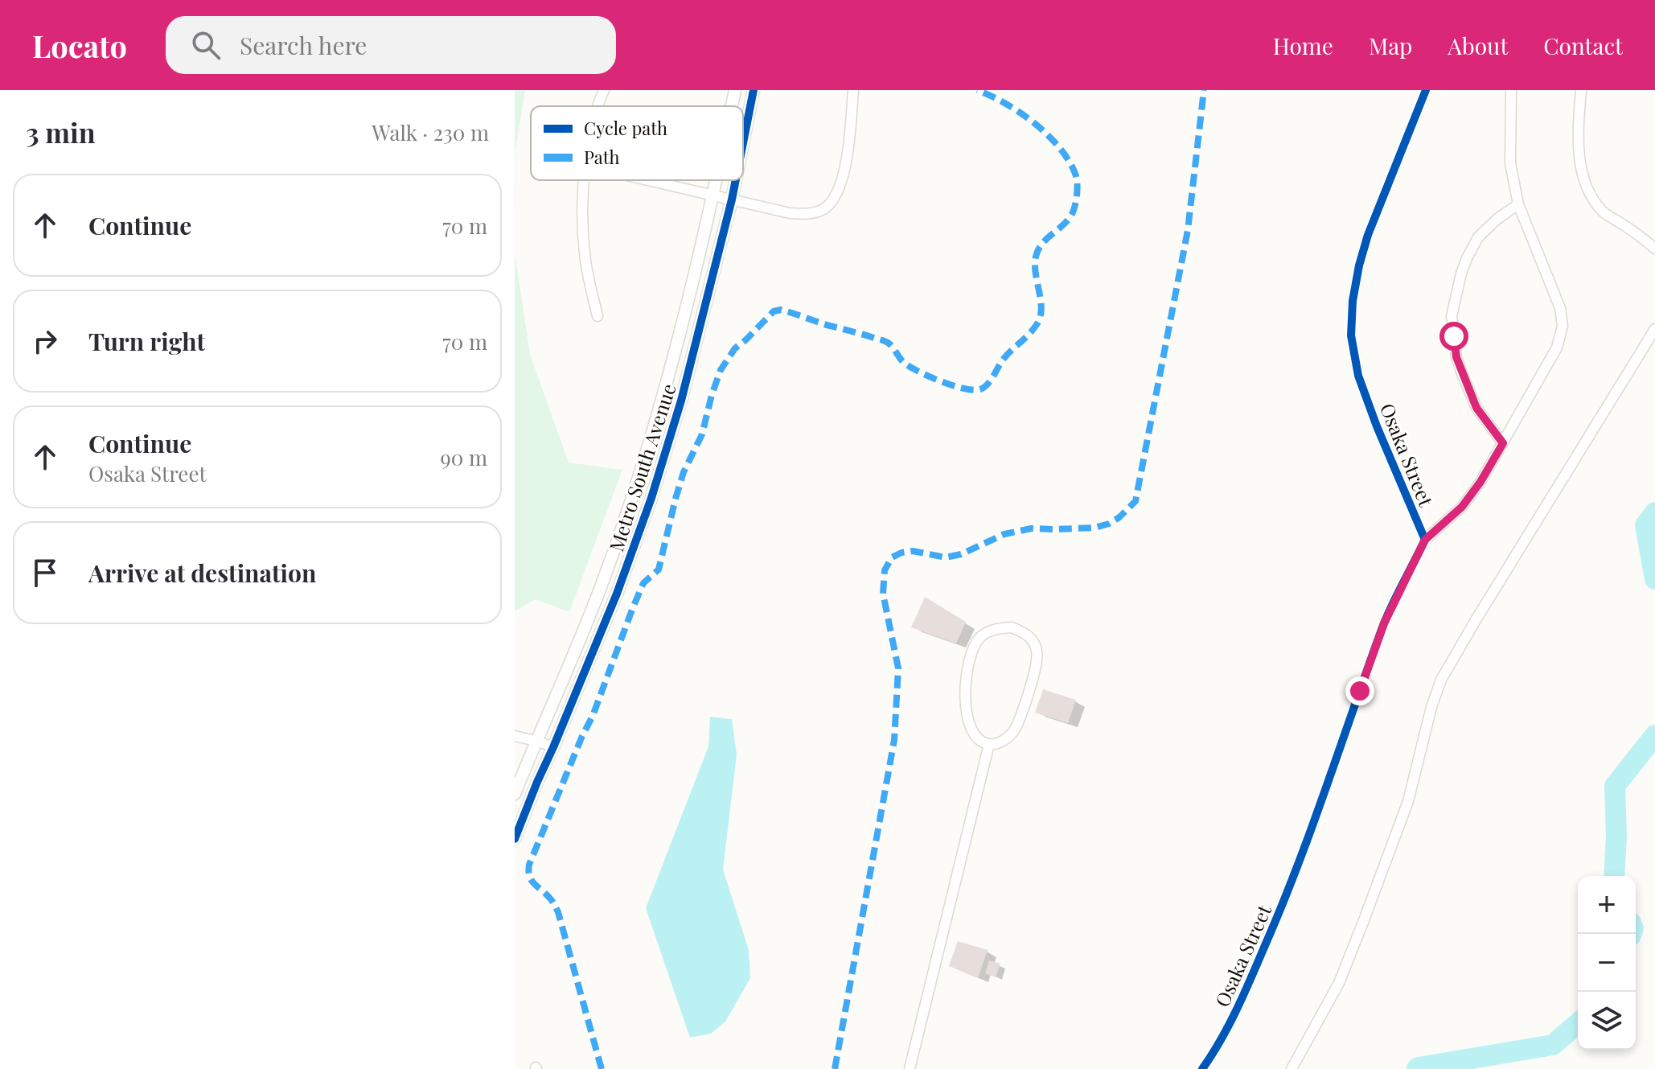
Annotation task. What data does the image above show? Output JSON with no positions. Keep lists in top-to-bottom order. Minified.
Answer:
{"streets":{"street":["Osaka Street","Metro South Avenue"]},"legend":["Cycle path","Path"],"page":{"header":"Locato","search":"Search here","nav":["Home","Map","About","Contact"],"heading":["3 min","Walk · 230 m"],"list":[["Continue","70 m"],["Turn right","70 m"],["Continue","Osaka Street","90 m"],"Arrive at destination"],"map_buttons":["+","−"]}}
